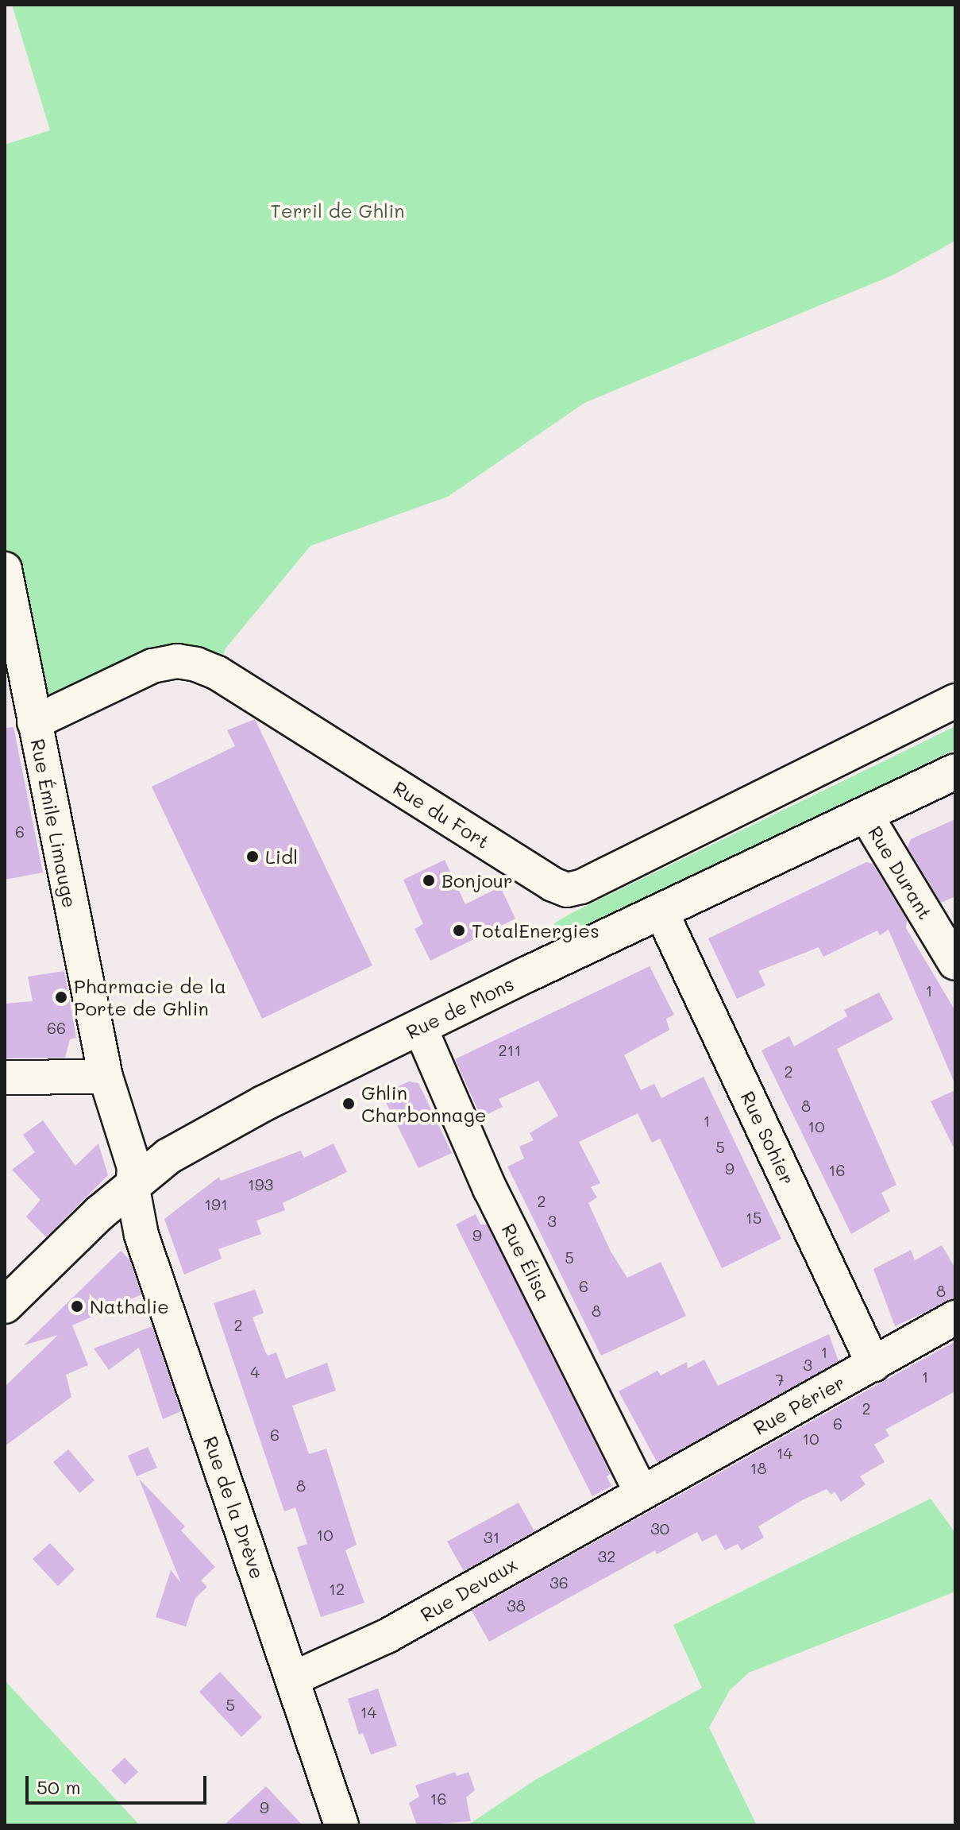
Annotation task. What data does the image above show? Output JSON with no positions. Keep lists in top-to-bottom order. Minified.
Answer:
{"streets":{"main road":["Rue de Mons"],"street":["Rue du Fort","Rue Émile Limauge","Rue Durant","Rue Sohier","Rue Élisa","Rue Périer","Rue de la Drève","Rue Devaux"]},"crossings":[["Rue du Fort","Rue Émile Limauge"],["Rue Émile Limauge","Rue de la Drève"],["Rue Durant","Rue de Mons"],["Rue de Mons","Rue Sohier"],["Rue de Mons","Rue Élisa"],["Rue de Mons","Rue de la Drève"],["Rue Sohier","Rue Périer"],["Rue Élisa","Rue Périer"],["Rue Élisa","Rue Devaux"],["Rue Périer","Rue Devaux"],["Rue de la Drève","Rue Devaux"]],"parks":["Terril de Ghlin"],"places":["Lidl","Bonjour","TotalEnergies","Pharmacie de la Porte de Ghlin","Ghlin Charbonnage","Nathalie"],"house_numbers":["6","1","66","211","2","8","1","10","5","9","16","193","2","191","15","3","9","5","6","8","8","2","1","3","4","1","7","2","6","6","10","14","18","8","30","10","31","32","36","12","38","5","14","16","9"],"scale_bar":"50 m"}
